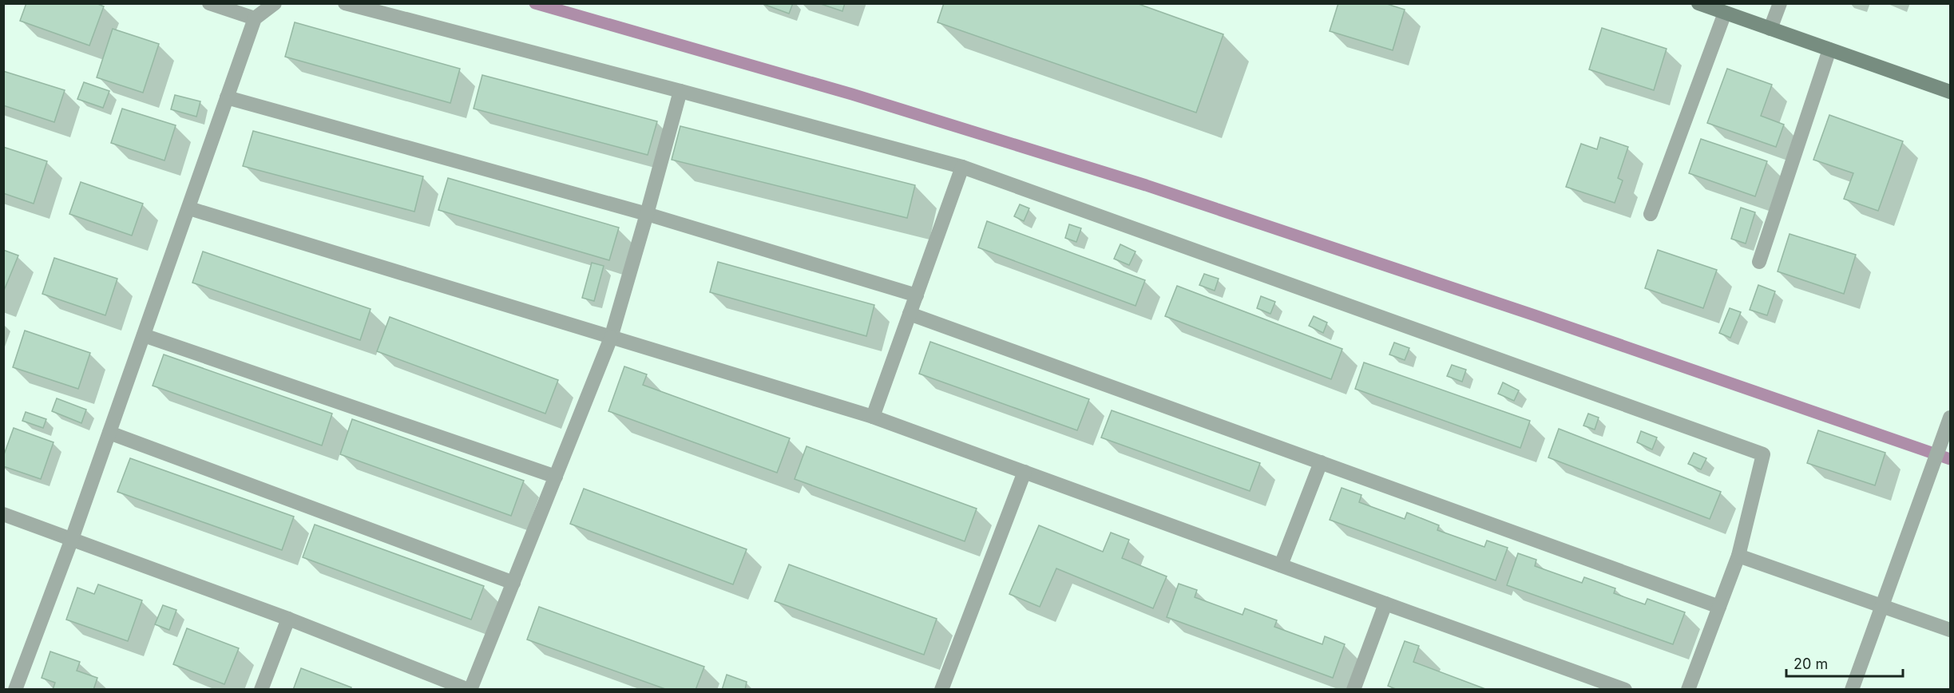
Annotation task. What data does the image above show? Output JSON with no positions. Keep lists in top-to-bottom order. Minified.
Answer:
{"scale_bar":"20 m"}
